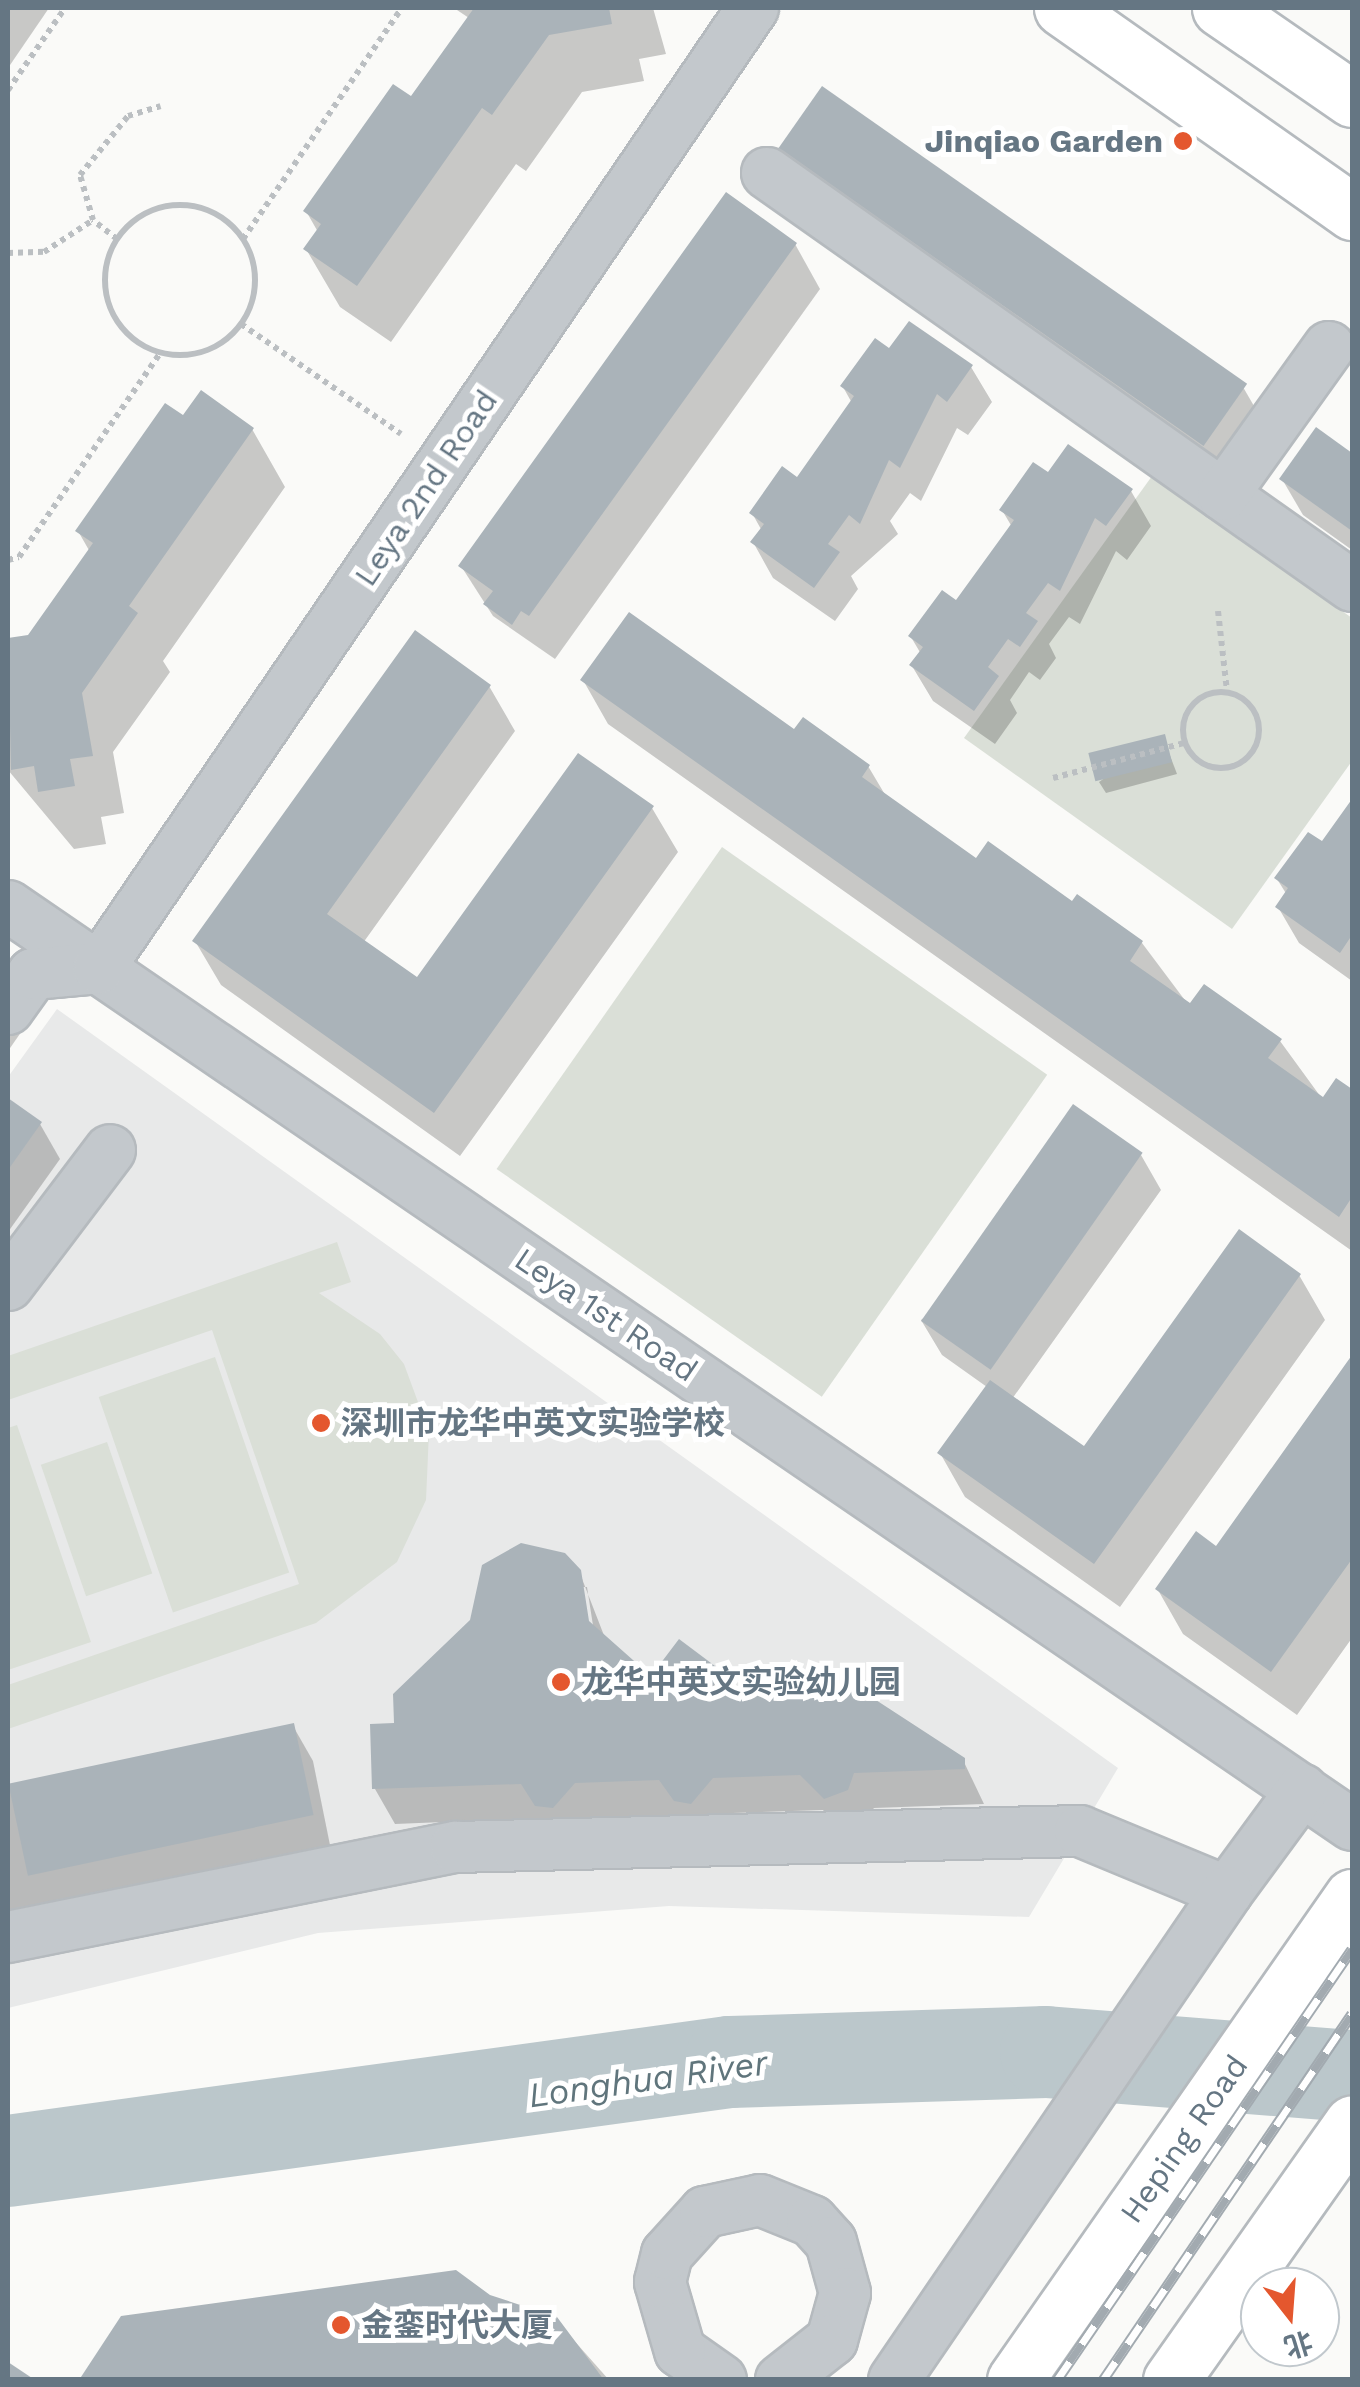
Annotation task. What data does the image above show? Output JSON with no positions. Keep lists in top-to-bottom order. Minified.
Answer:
{"streets":{"main road":["Heping Road"],"street":["Leya 2nd Road","Leya 1st Road"]},"crossings":[["Leya 2nd Road","Leya 1st Road"]],"water":["Longhua River"],"places":["Jinqiao Garden","深圳市龙华中英文实验学校","龙华中英文实验幼儿园","金銮时代大厦"],"north":"bottom"}
